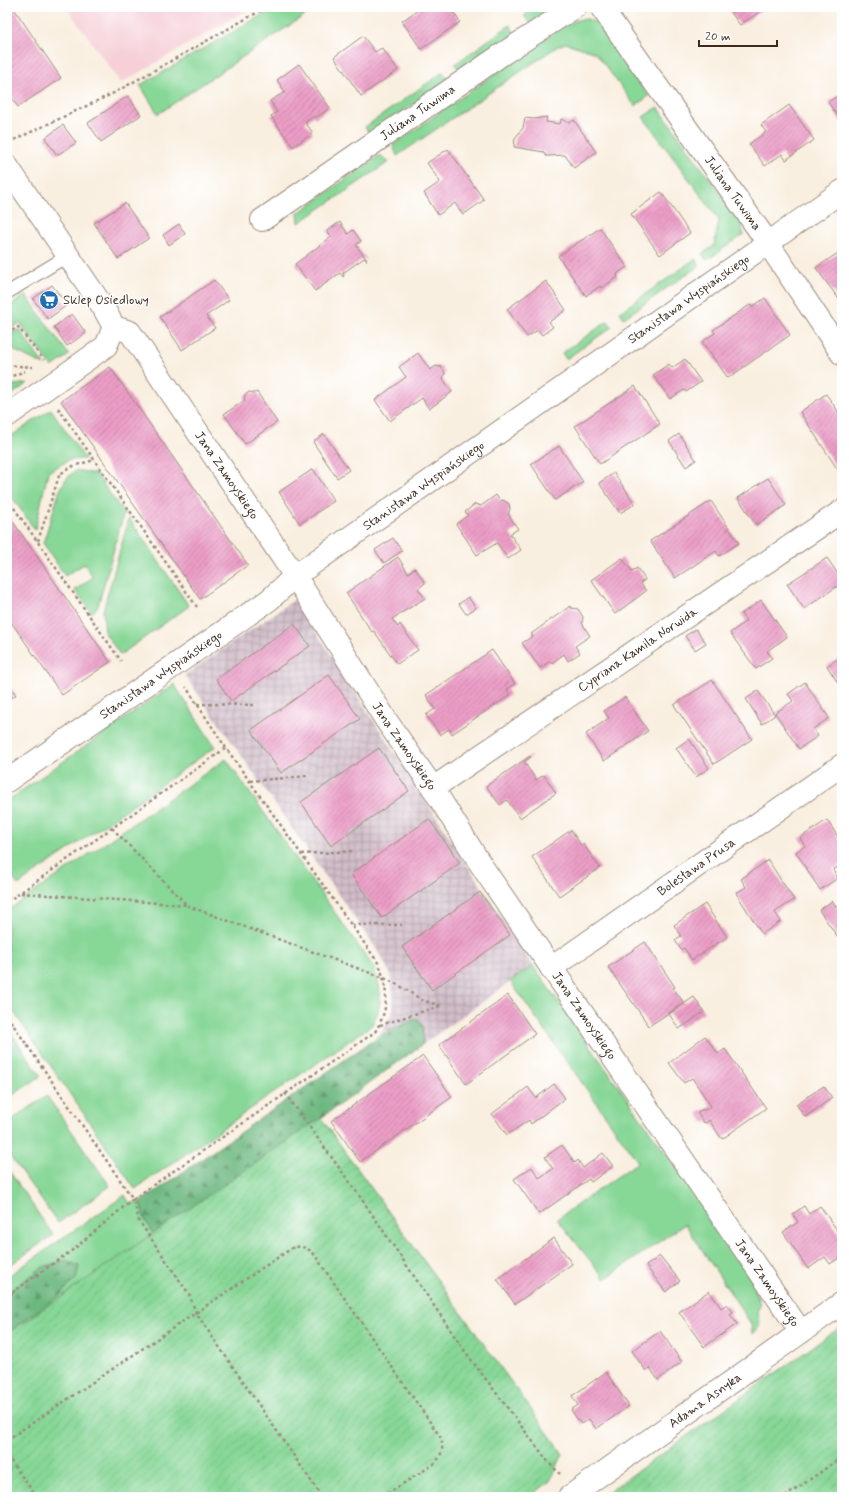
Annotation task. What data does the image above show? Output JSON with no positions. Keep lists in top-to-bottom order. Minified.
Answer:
{"streets":{"street":["Juliana Tuwima","Stanisława Wyspiańskiego","Jana Zamoyskiego","Cypriana Kamila Norwida","Bolesława Prusa","Adama Asnyka"]},"crossings":[["Juliana Tuwima","Stanisława Wyspiańskiego"],["Stanisława Wyspiańskiego","Jana Zamoyskiego"],["Jana Zamoyskiego","Cypriana Kamila Norwida"],["Jana Zamoyskiego","Bolesława Prusa"],["Jana Zamoyskiego","Adama Asnyka"]],"places":{"supermarket":["Sklep Osiedlowy"]},"scale_bar":"20 m"}
